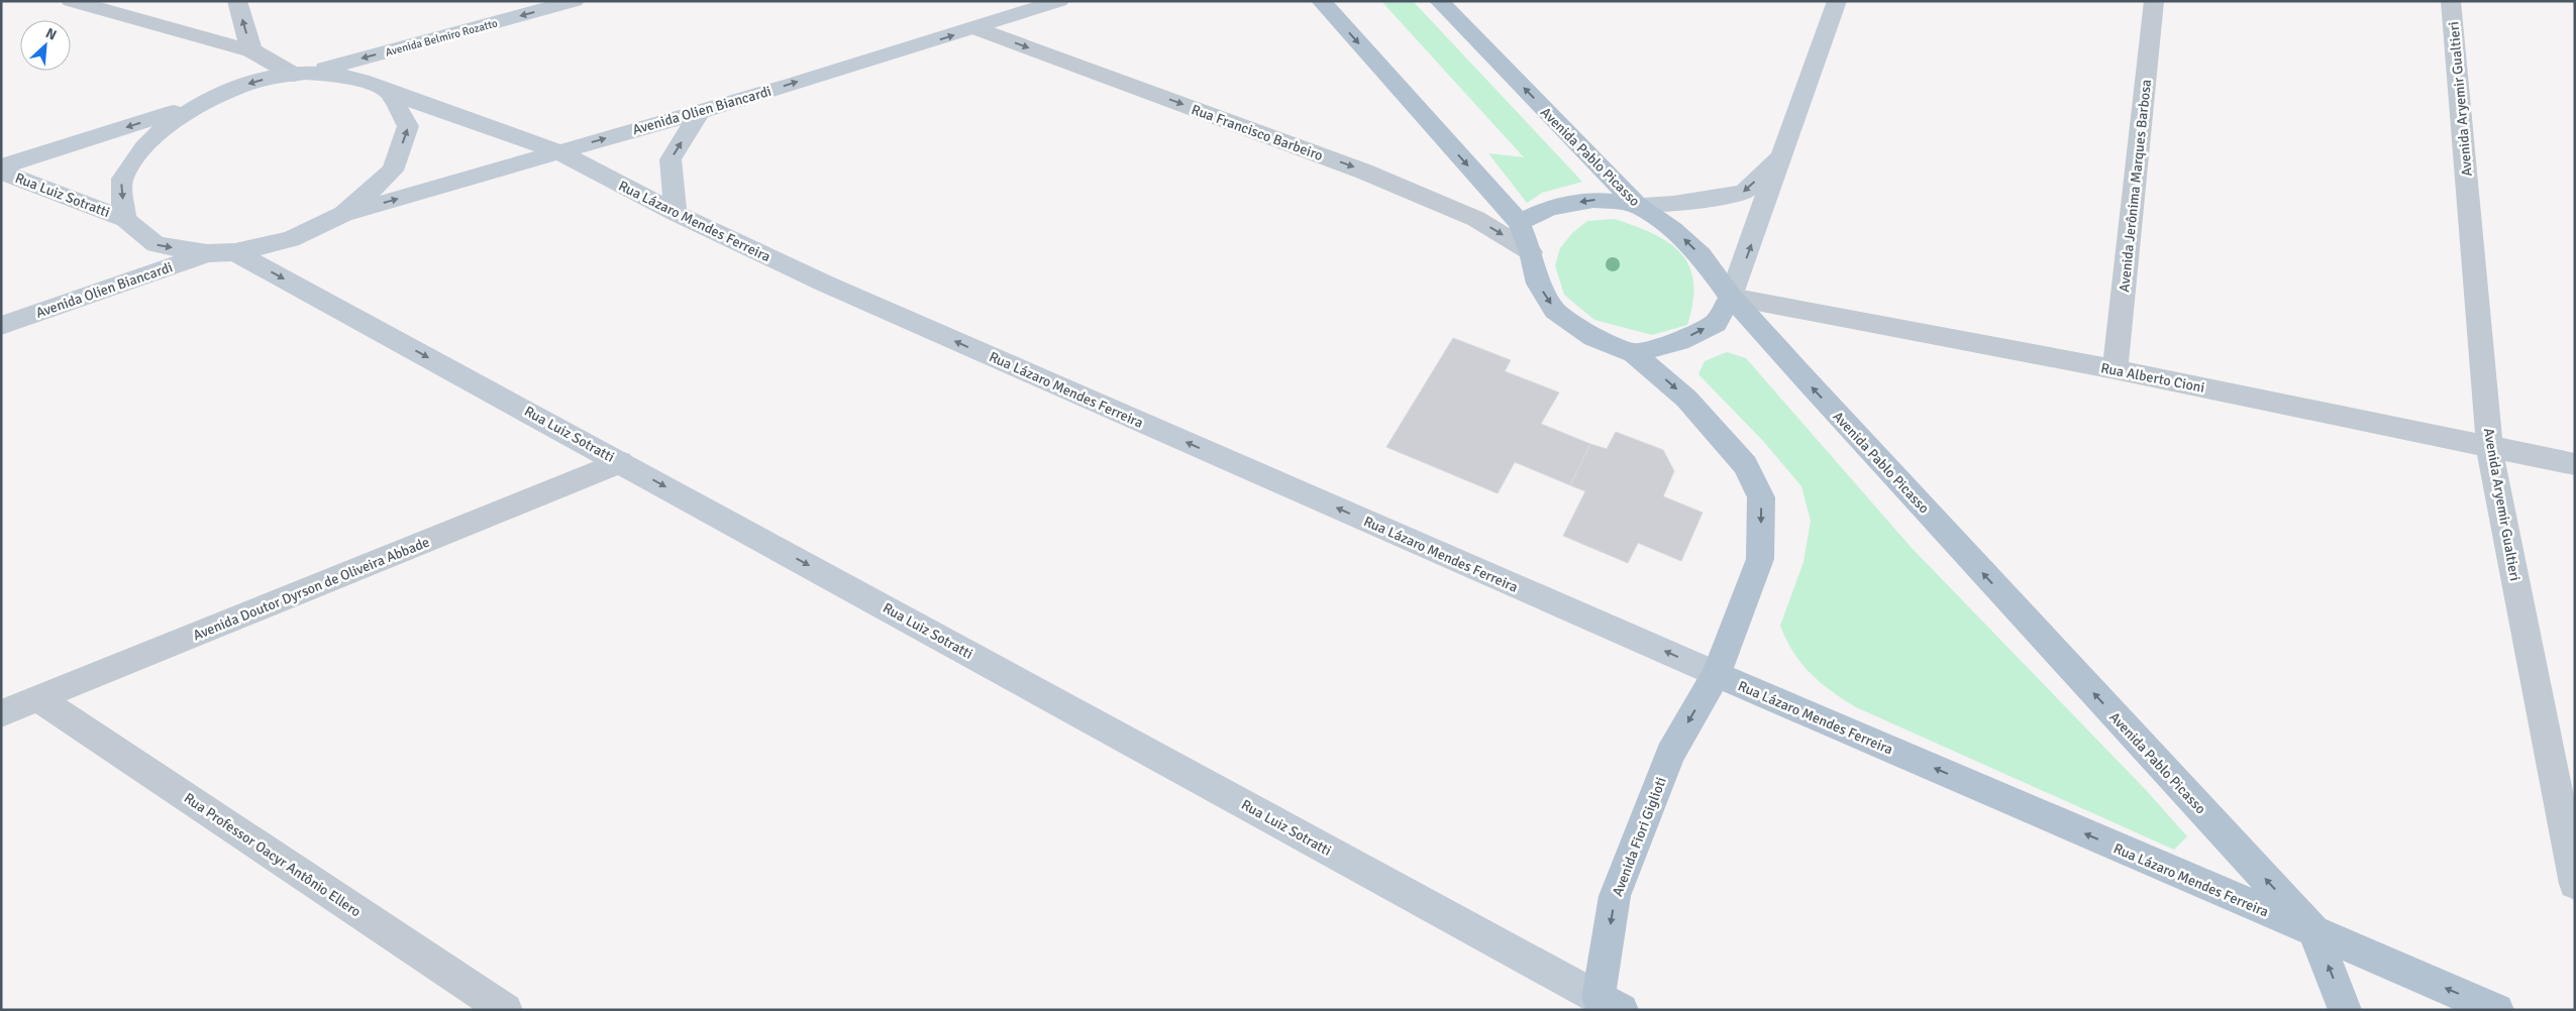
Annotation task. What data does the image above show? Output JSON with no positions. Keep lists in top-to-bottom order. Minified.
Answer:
{"streets":{"main road":["Avenida Pablo Picasso","Rua Lázaro Mendes Ferreira","Avenida Fiori Giglioti"],"street":["Avenida Belmiro Rozatto","Avenida Aryemir Gualtieri","Avenida Olien Biancardi","Rua Francisco Barbeiro","Avenida Jerônima Marques Barbosa","Rua Luiz Sotratti","Rua Alberto Cioni","Avenida Doutor Dyrson de Oliveira Abbade","Rua Professor Oacyr Antônio Ellero"]},"crossings":[["Avenida Belmiro Rozatto","Rua Lázaro Mendes Ferreira"],["Avenida Aryemir Gualtieri","Rua Alberto Cioni"],["Avenida Olien Biancardi","Rua Francisco Barbeiro"],["Avenida Olien Biancardi","Rua Luiz Sotratti"],["Avenida Olien Biancardi","Rua Lázaro Mendes Ferreira"],["Rua Francisco Barbeiro","Avenida Pablo Picasso"],["Rua Francisco Barbeiro","Rua Alberto Cioni"],["Avenida Pablo Picasso","Rua Lázaro Mendes Ferreira"],["Avenida Pablo Picasso","Rua Alberto Cioni"],["Avenida Jerônima Marques Barbosa","Rua Alberto Cioni"],["Rua Luiz Sotratti","Avenida Doutor Dyrson de Oliveira Abbade"],["Rua Luiz Sotratti","Avenida Fiori Giglioti"],["Rua Lázaro Mendes Ferreira","Avenida Fiori Giglioti"],["Avenida Doutor Dyrson de Oliveira Abbade","Rua Professor Oacyr Antônio Ellero"]],"one_way":["Avenida Belmiro Rozatto","Avenida Olien Biancardi","Rua Francisco Barbeiro","Avenida Pablo Picasso","Rua Luiz Sotratti","Rua Lázaro Mendes Ferreira","Avenida Fiori Giglioti"],"north":"top right"}
